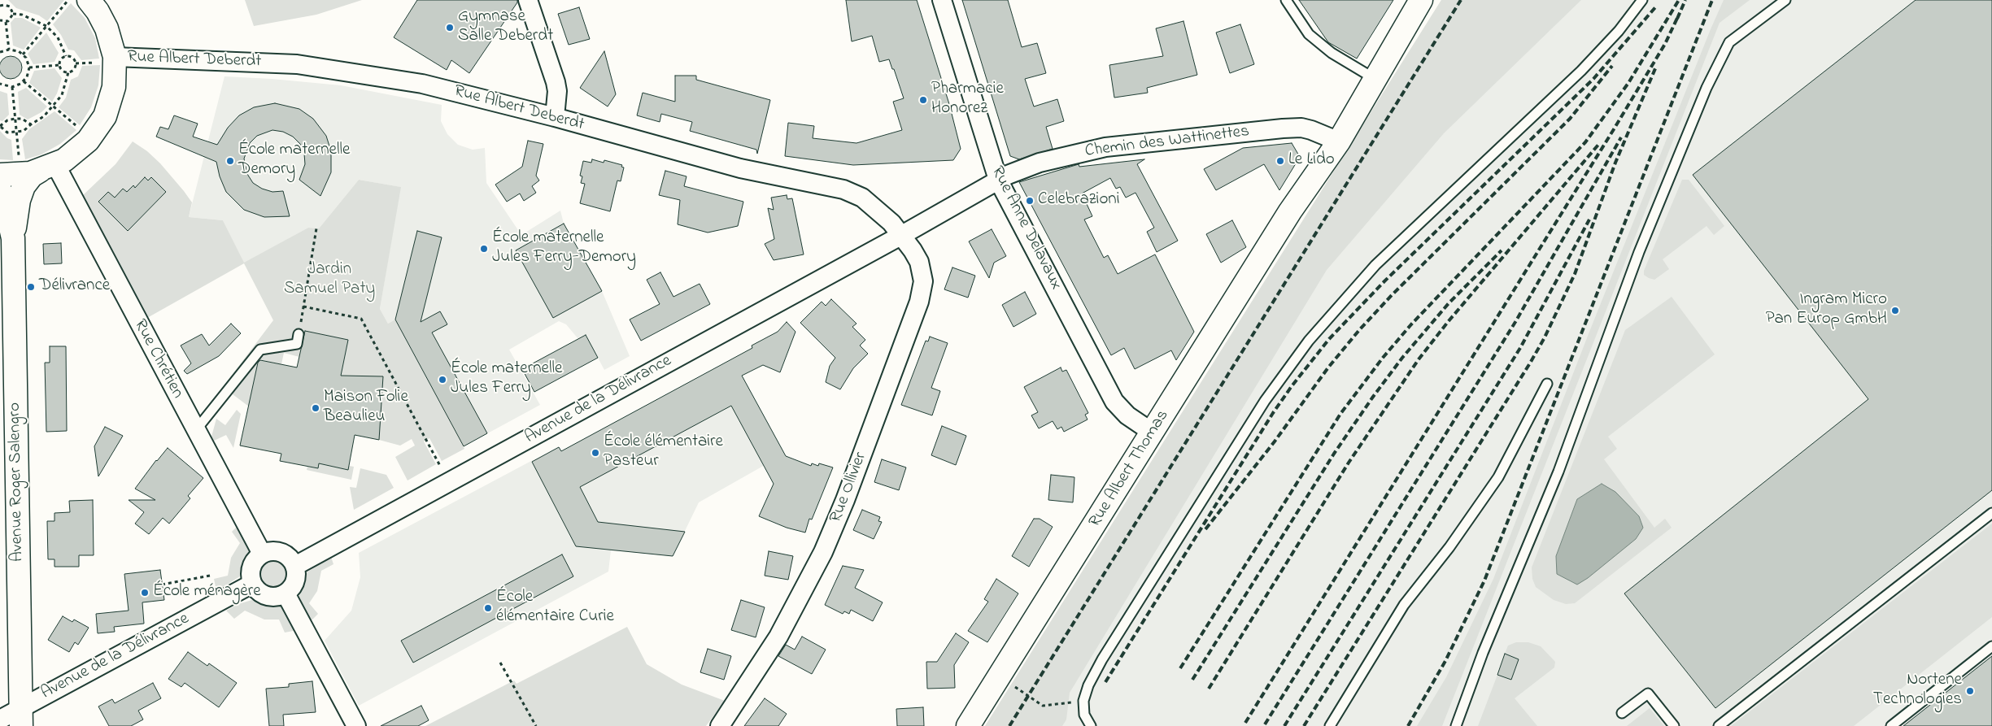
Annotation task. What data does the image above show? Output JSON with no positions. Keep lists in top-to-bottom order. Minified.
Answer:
{"streets":{"street":["Rue Albert Deberdt","Chemin des Wattinettes","Rue Anne Delavaux","Rue Chrétien","Avenue de la Délivrance","Rue Albert Thomas","Avenue Roger Salengro","Rue Ollivier"]},"crossings":[["Rue Albert Deberdt","Chemin des Wattinettes"],["Rue Albert Deberdt","Avenue de la Délivrance"],["Rue Albert Deberdt","Rue Ollivier"],["Chemin des Wattinettes","Rue Anne Delavaux"],["Chemin des Wattinettes","Avenue de la Délivrance"],["Chemin des Wattinettes","Rue Albert Thomas"],["Chemin des Wattinettes","Rue Ollivier"],["Rue Anne Delavaux","Rue Albert Thomas"],["Rue Chrétien","Avenue de la Délivrance"],["Rue Chrétien","Avenue Roger Salengro"],["Avenue de la Délivrance","Avenue Roger Salengro"],["Avenue de la Délivrance","Rue Ollivier"]],"parks":["Jardin Samuel Paty"],"places":["Gymnase Salle Deberdt","Pharmacie Honorez","École maternelle Demory","Le Lido","Celebrazioni","École maternelle Jules Ferry-Demory","Délivrance","Ingram Micro Pan Europ GmbH","École maternelle Jules Ferry","Maison Folie Beaulieu","École élémentaire Pasteur","École ménagère","École élémentaire Curie","Nortene Technologies"]}
